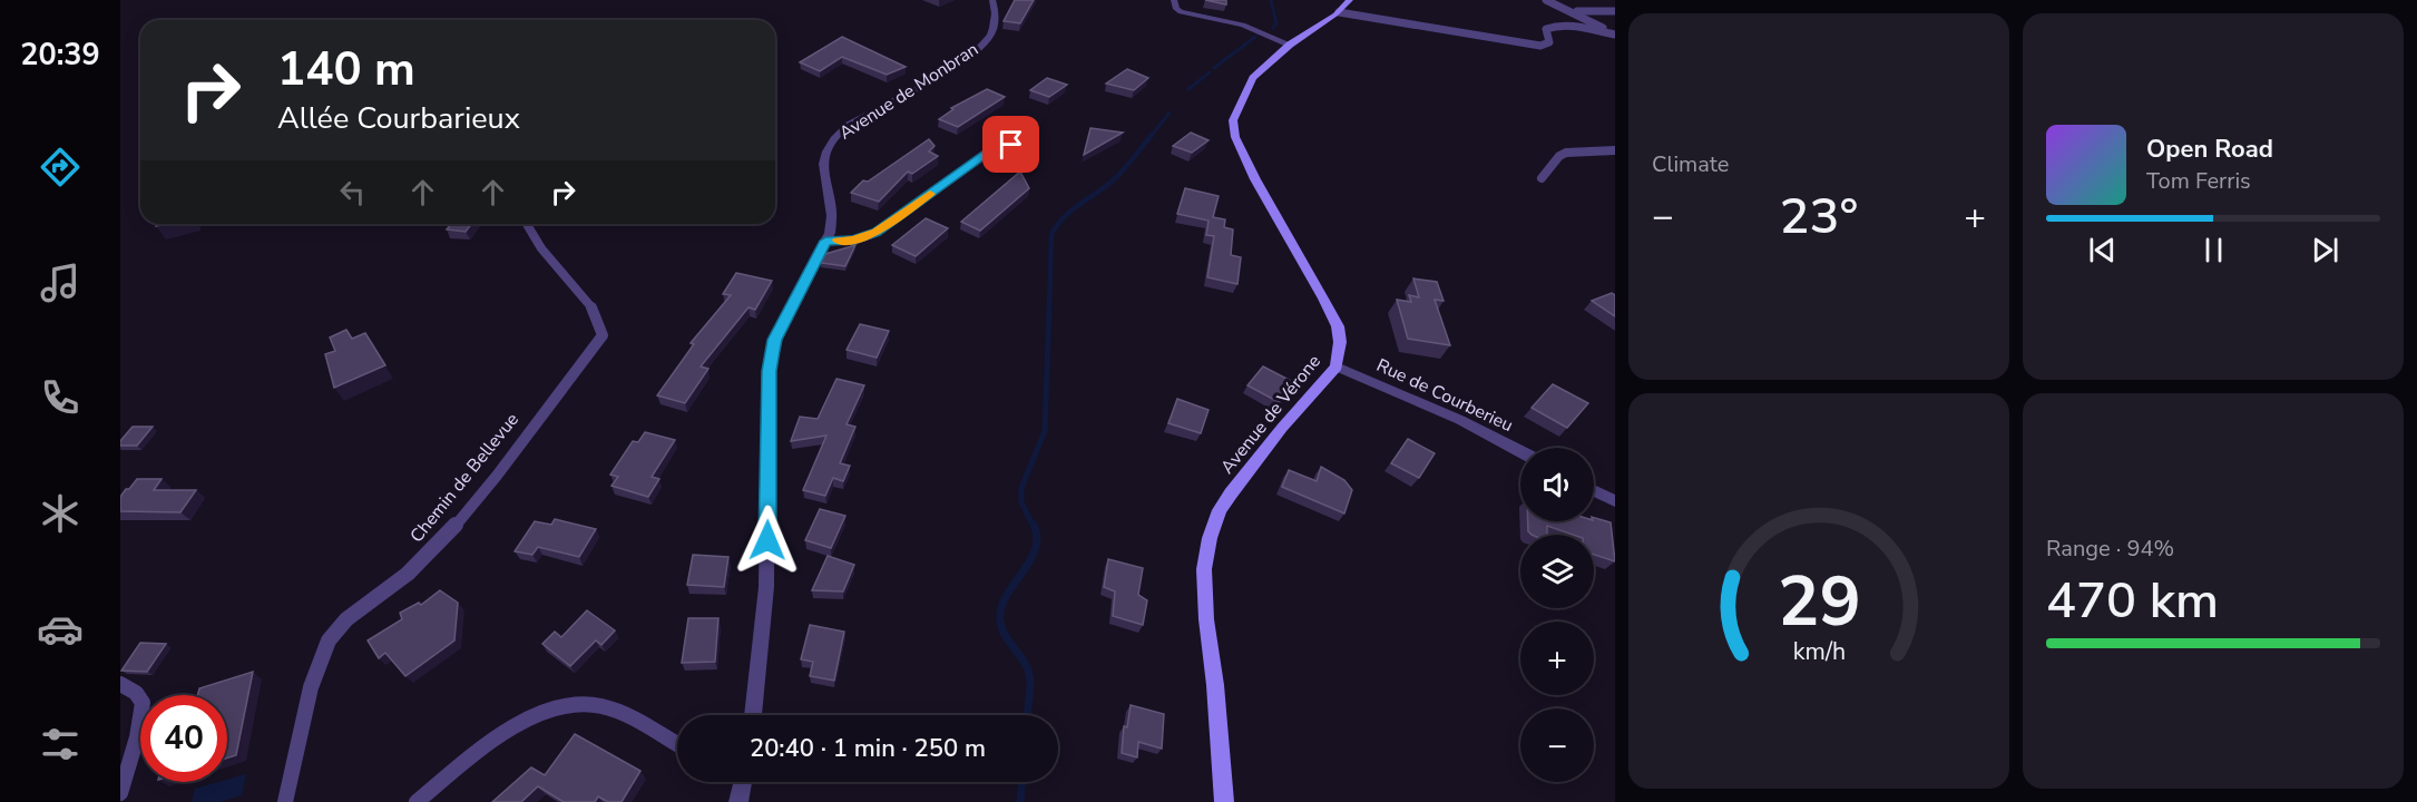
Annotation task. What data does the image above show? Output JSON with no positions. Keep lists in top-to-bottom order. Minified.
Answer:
{"streets":{"main road":["Avenue de Vérone"],"street":["Avenue de Monbran","Rue de Courberieu"],"lane":["Chemin de Bellevue"]},"crossings":[["Rue de Courberieu","Avenue de Vérone"]],"page":{"tabs":"20:39","tile":["Climate",["Range · 94%","470 km"]],"turn":["140 m","Allée Courbarieux"],"song":["Open Road","Tom Ferris"],"heat":["−","23°","+"],"map_buttons":["+","−"],"limit":"40","trip":"20:40 · 1 min · 250 m","gauge":["29","km/h"]}}
